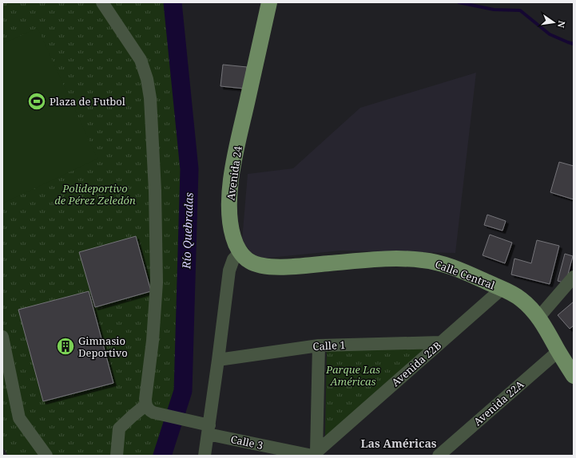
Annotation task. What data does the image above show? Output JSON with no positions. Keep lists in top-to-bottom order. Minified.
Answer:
{"streets":{"main road":["Avenida 24","Calle Central"],"street":["Calle 1","Avenida 22B","Avenida 22A","Calle 3"]},"crossings":[["Avenida 24","Calle Central"],["Calle Central","Avenida 22B"],["Calle Central","Avenida 22A"],["Calle 1","Avenida 22B"],["Avenida 22B","Calle 3"]],"districts":["Las Américas"],"water":["Río Quebradas"],"parks":["Polideportivo de Pérez Zeledón","Parque Las Américas"],"places":{"sports":["Plaza de Futbol"],"building":["Gimnasio Deportivo"]},"north":"right"}
